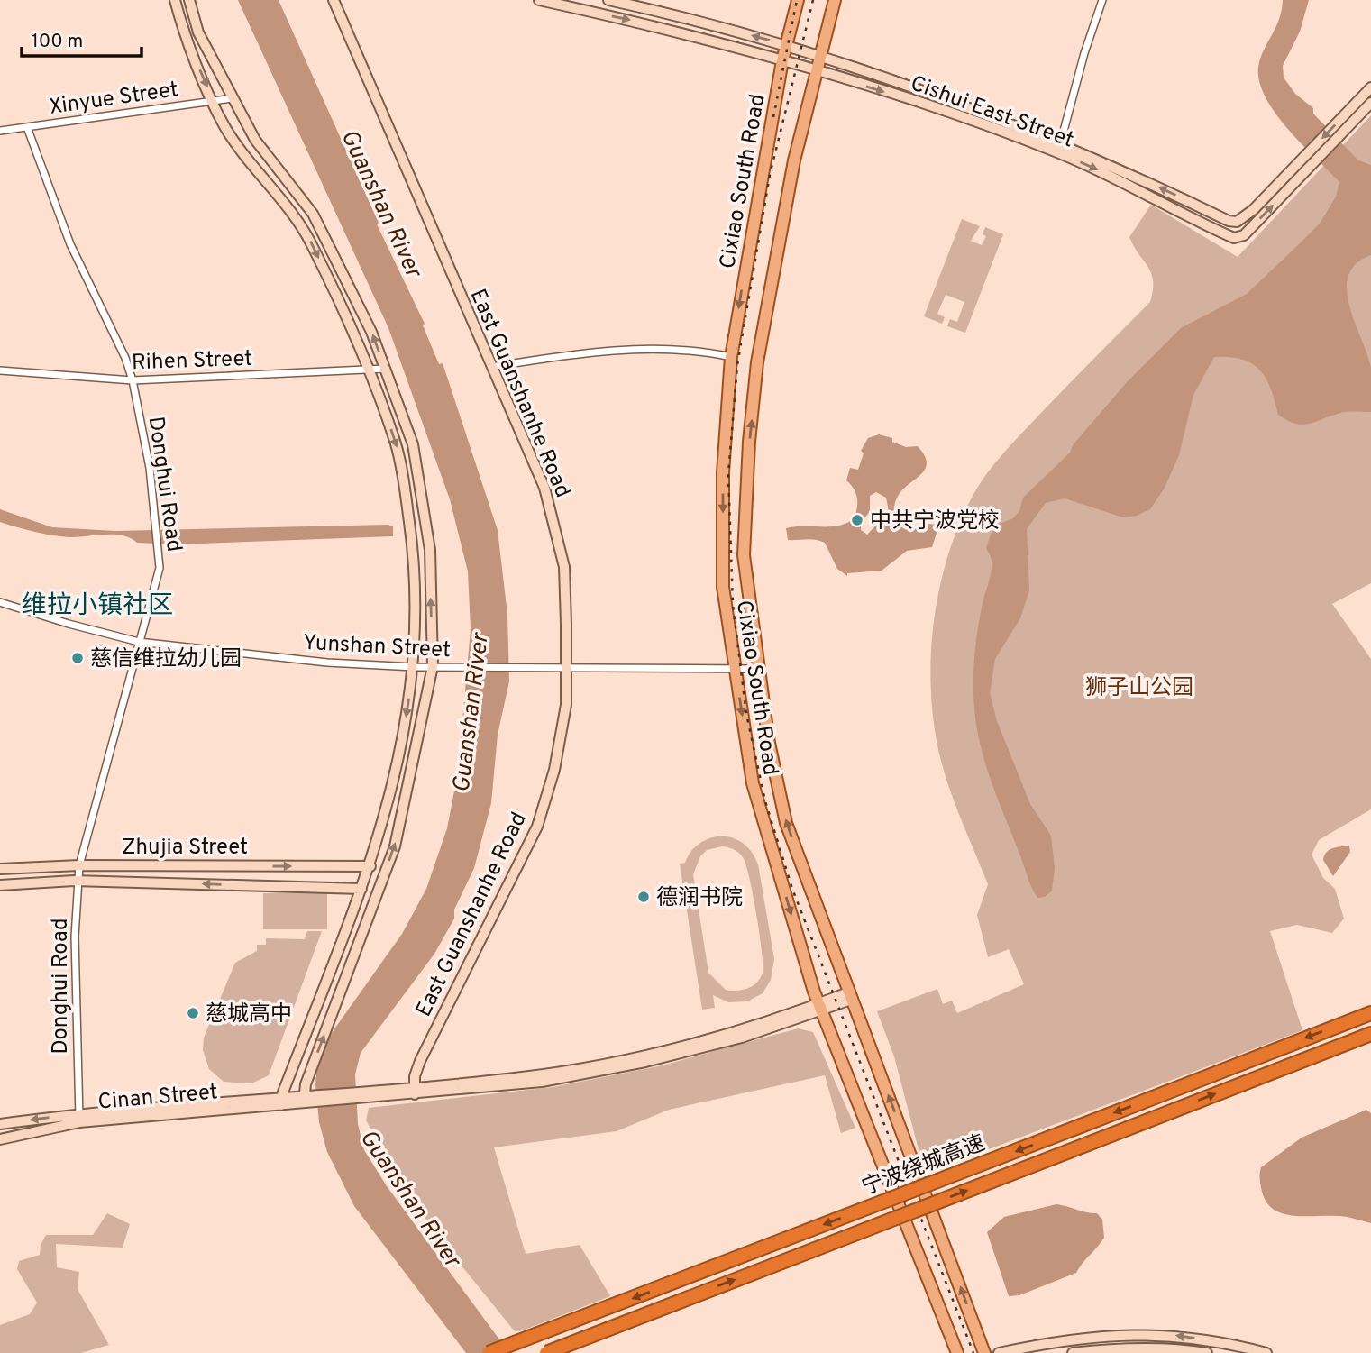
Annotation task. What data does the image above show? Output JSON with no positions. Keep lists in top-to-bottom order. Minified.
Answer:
{"streets":{"highway":["宁波绕城高速"],"main road":["Cixiao South Road"],"street":["Xinyue Street","Cishui East Street","Rihen Street","East Guanshanhe Road","Donghui Road","Yunshan Street","Zhujia Street","Cinan Street"]},"crossings":[["Xinyue Street","Donghui Road"],["Cishui East Street","Cixiao South Road"],["Cixiao South Road","Yunshan Street"],["Cixiao South Road","Cinan Street"],["Rihen Street","Donghui Road"],["East Guanshanhe Road","Yunshan Street"],["East Guanshanhe Road","Cinan Street"],["Donghui Road","Yunshan Street"],["Donghui Road","Zhujia Street"],["Donghui Road","Cinan Street"]],"districts":["维拉小镇社区"],"water":["Guanshan River"],"parks":["狮子山公园"],"places":["中共宁波党校","慈信·维拉幼儿园","德润书院","慈城高中"],"scale_bar":"100 m"}
